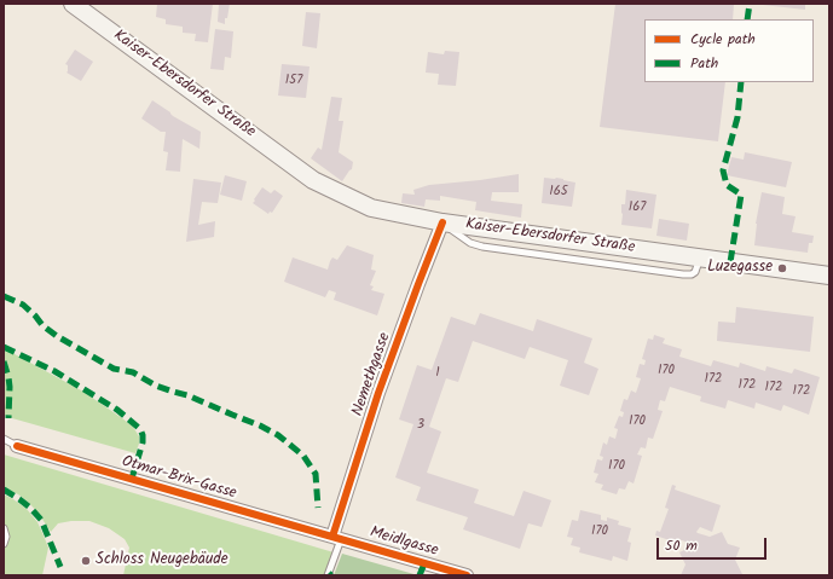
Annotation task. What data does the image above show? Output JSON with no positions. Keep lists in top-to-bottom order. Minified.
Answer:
{"streets":{"main road":["Kaiser-Ebersdorfer Straße"],"street":["Nemethgasse","Otmar-Brix-Gasse","Meidlgasse"]},"crossings":[["Kaiser-Ebersdorfer Straße","Nemethgasse"],["Nemethgasse","Otmar-Brix-Gasse"],["Nemethgasse","Meidlgasse"],["Otmar-Brix-Gasse","Meidlgasse"]],"places":["Luzegasse","Schloss Neugebäude"],"house_numbers":["157","165","167","170","1","172","172","172","172","170","3","170","170"],"legend":["Cycle path","Path"],"scale_bar":"50 m"}
